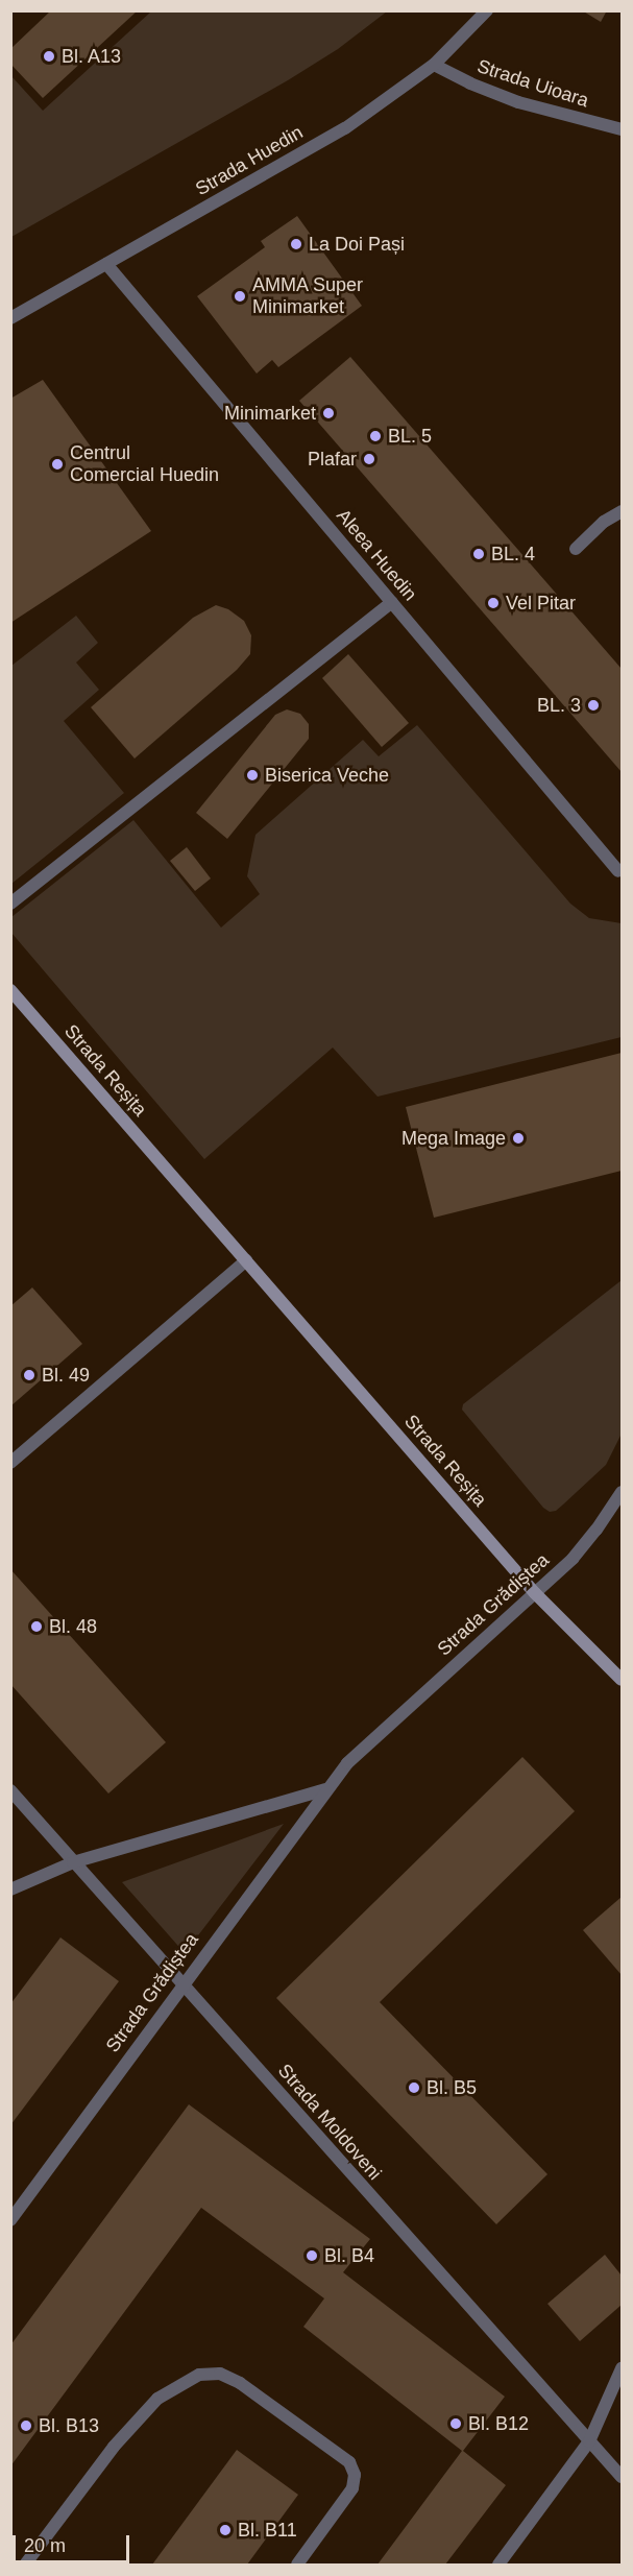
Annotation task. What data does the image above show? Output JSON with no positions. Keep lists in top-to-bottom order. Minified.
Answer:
{"streets":{"street":["Strada Uioara","Strada Huedin","Aleea Huedin","Strada Reșița","Strada Grădiștea","Strada Moldoveni"]},"crossings":[["Strada Uioara","Strada Huedin"],["Strada Huedin","Aleea Huedin"],["Strada Reșița","Strada Grădiștea"],["Strada Grădiștea","Strada Moldoveni"]],"places":["Bl. A13","La Doi Pași","AMMA Super Minimarket","Minimarket","BL. 5","Plafar","Centrul Comercial Huedin","BL. 4","Vel Pitar","BL. 3","Biserica Veche","Mega Image","Bl. 49","Bl. 48","Bl. B5","Bl. B4","Bl. B12","Bl. B13","Bl. B11"],"scale_bar":"20 m"}
